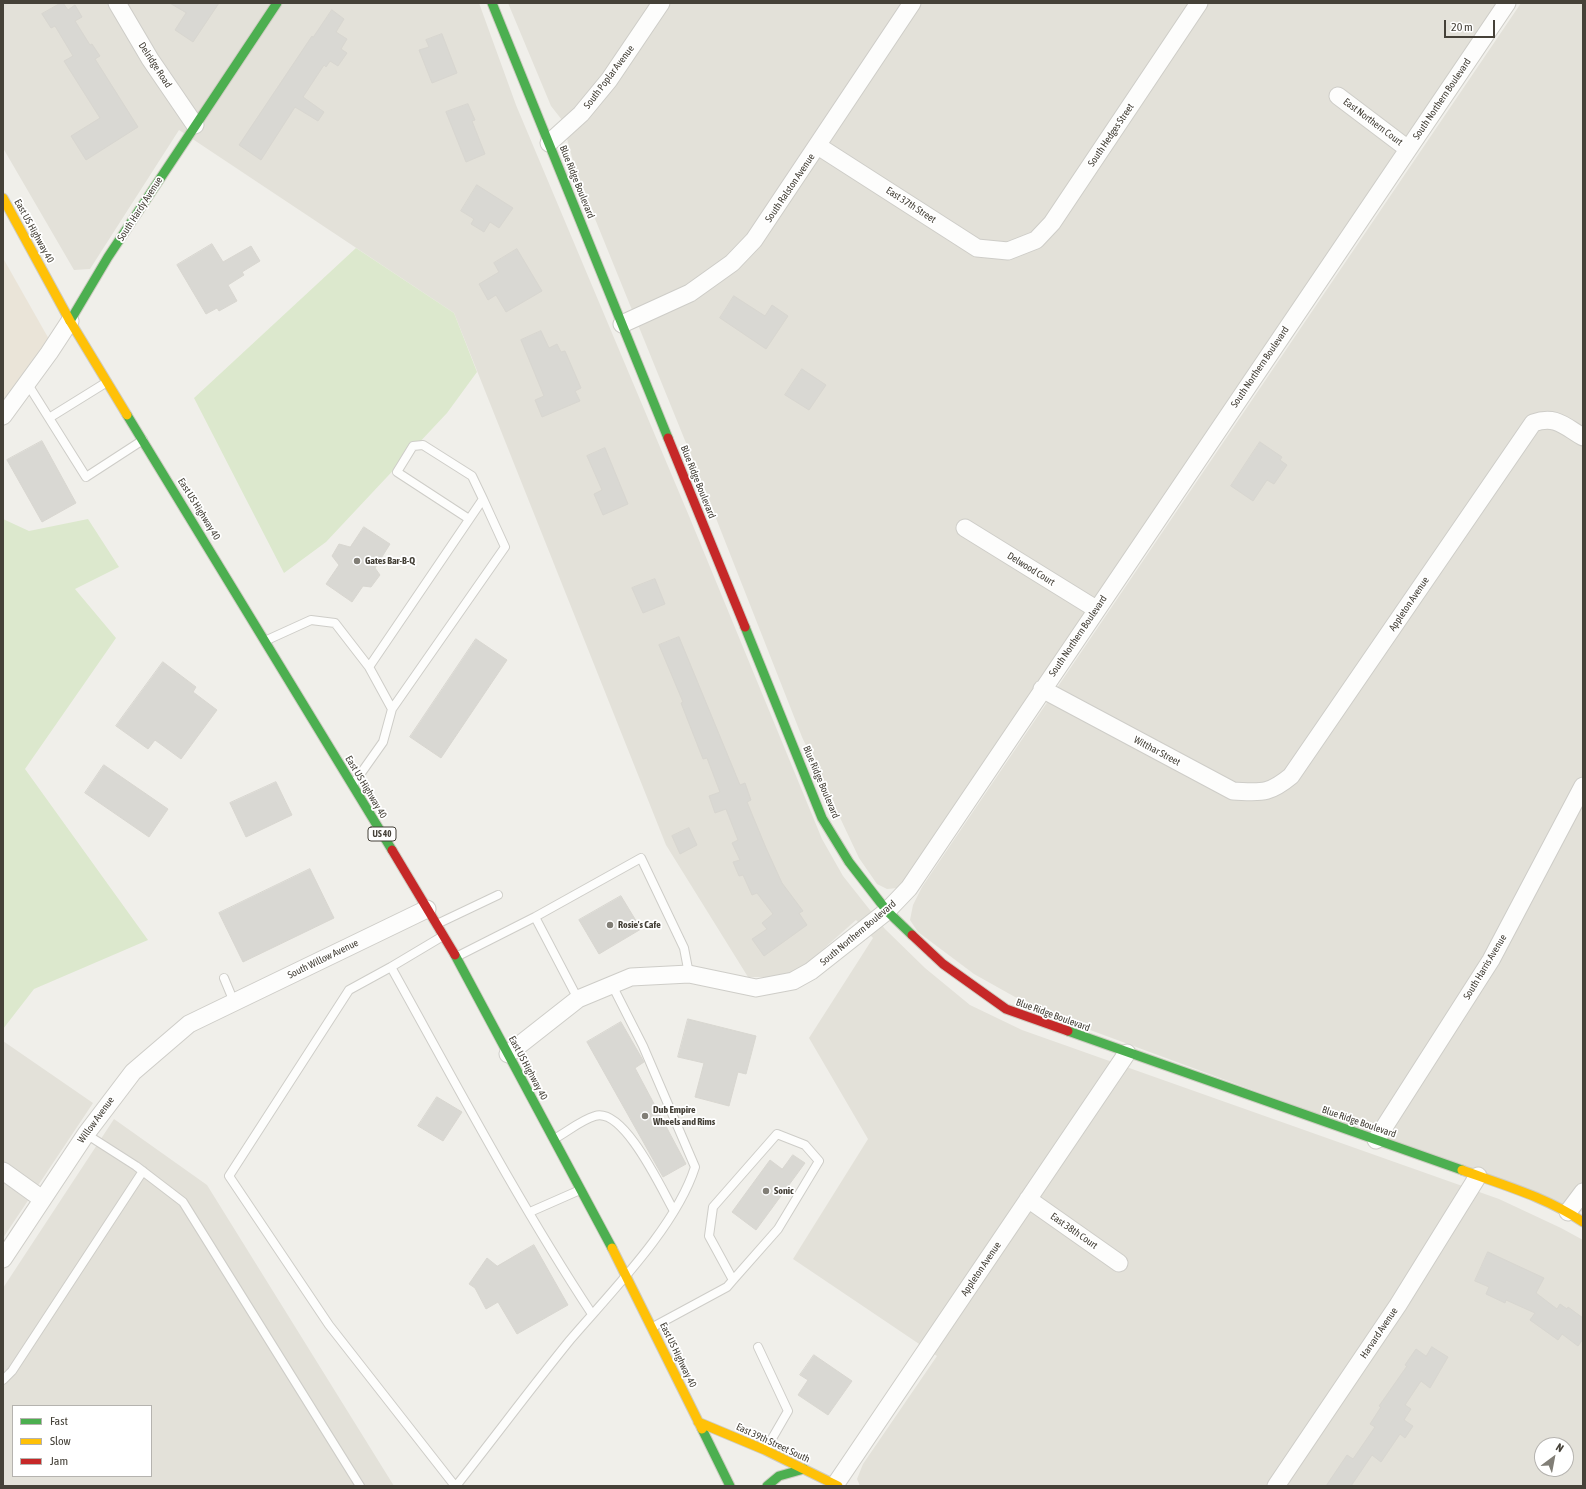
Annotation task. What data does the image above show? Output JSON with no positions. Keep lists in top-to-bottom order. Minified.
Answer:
{"streets":{"street":["Delridge Road","South Poplar Avenue","South Northern Boulevard","East Northern Court","South Hedges Street","Blue Ridge Boulevard","South Ralston Avenue","East 37th Street","South Hardy Avenue","East US Highway 40","Delwood Court","Appleton Avenue","Witthar Street","US 40","South Willow Avenue","South Harris Avenue","Willow Avenue","East 38th Court","Harvard Avenue","East 39th Street South"]},"crossings":[["Delridge Road","South Hardy Avenue"],["South Poplar Avenue","Blue Ridge Boulevard"],["South Northern Boulevard","East Northern Court"],["South Northern Boulevard","Blue Ridge Boulevard"],["South Northern Boulevard","East US Highway 40"],["South Northern Boulevard","Delwood Court"],["South Northern Boulevard","Witthar Street"],["South Hedges Street","East 37th Street"],["Blue Ridge Boulevard","South Ralston Avenue"],["Blue Ridge Boulevard","Appleton Avenue"],["Blue Ridge Boulevard","South Harris Avenue"],["Blue Ridge Boulevard","Harvard Avenue"],["South Ralston Avenue","East 37th Street"],["South Hardy Avenue","East US Highway 40"],["East US Highway 40","South Willow Avenue"],["East US Highway 40","East 39th Street South"],["Appleton Avenue","Witthar Street"],["Appleton Avenue","East 38th Court"],["Appleton Avenue","East 39th Street South"],["South Willow Avenue","Willow Avenue"]],"places":["Gates Bar-B-Q","Rosie's Cafe","Dub Empire Wheels and Rims","Sonic"],"legend":["Fast","Slow","Jam"],"scale_bar":"20 m","north":"top right"}
